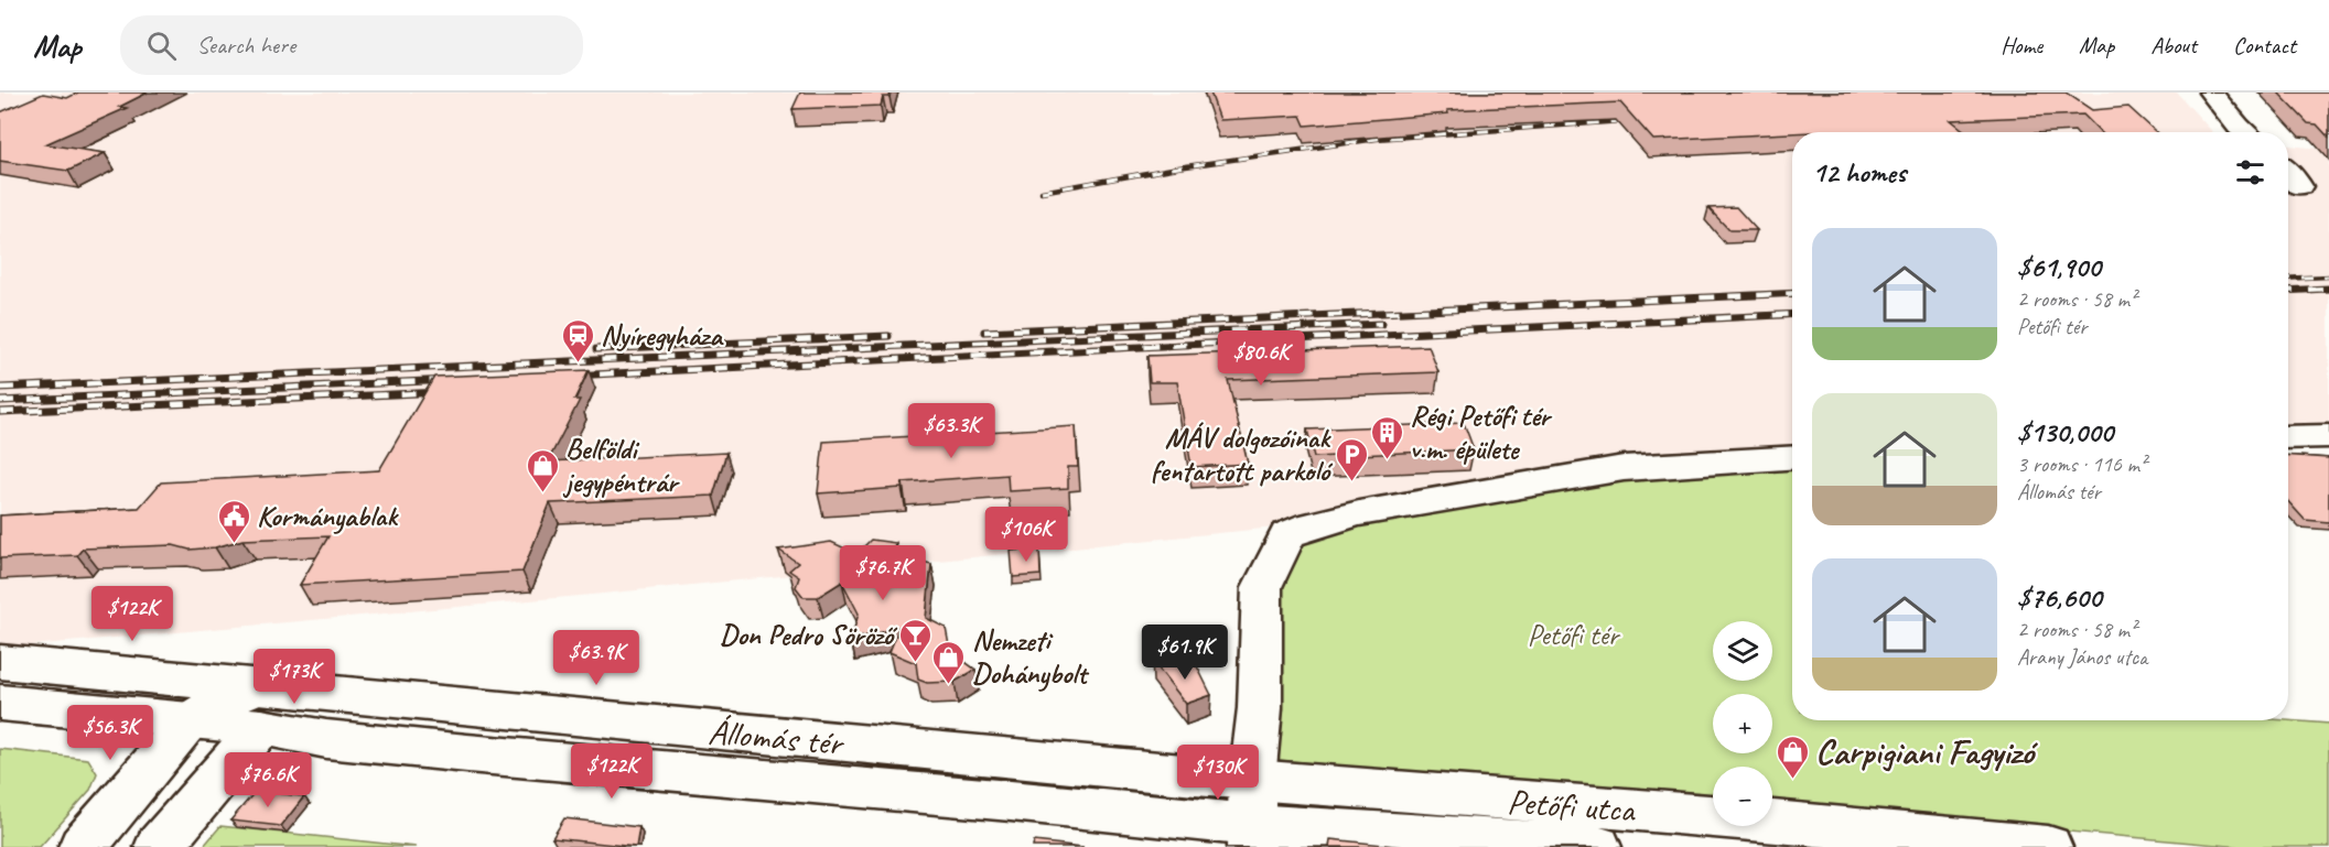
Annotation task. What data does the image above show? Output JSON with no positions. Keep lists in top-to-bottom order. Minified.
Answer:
{"streets":{"main road":["Állomás tér","Petőfi utca"]},"crossings":[["Állomás tér","Petőfi utca"]],"parks":["Petőfi tér"],"places":{"station":["Nyíregyháza"],"building":["Régi Petőfi tér v.m. épülete"],"parking":["MÁV dolgozóinak fentartott parkoló"],"shop":["Belföldi jegypéntrár","Nemzeti Dohánybolt","Carpigiani Fagyizó"],"public building":["Kormányablak"],"bar":["Don Pedro Söröző"]},"page":{"header":"Map","search":"Search here","nav":["Home","Map","About","Contact"],"heading":"12 homes","list":[{"name":"$61,900","note":"2 rooms · 58 m² · Petőfi tér"},{"name":"$130,000","note":"3 rooms · 116 m² · Állomás tér"},{"name":"$76,600","note":"2 rooms · 58 m² · Arany János utca"}],"price":["$80.6K","$63.3K","$106K","$76.7K","$122K","$61.9K","$63.9K","$173K","$56.3K","$122K","$130K","$76.6K"],"map_buttons":["+","−"]}}
